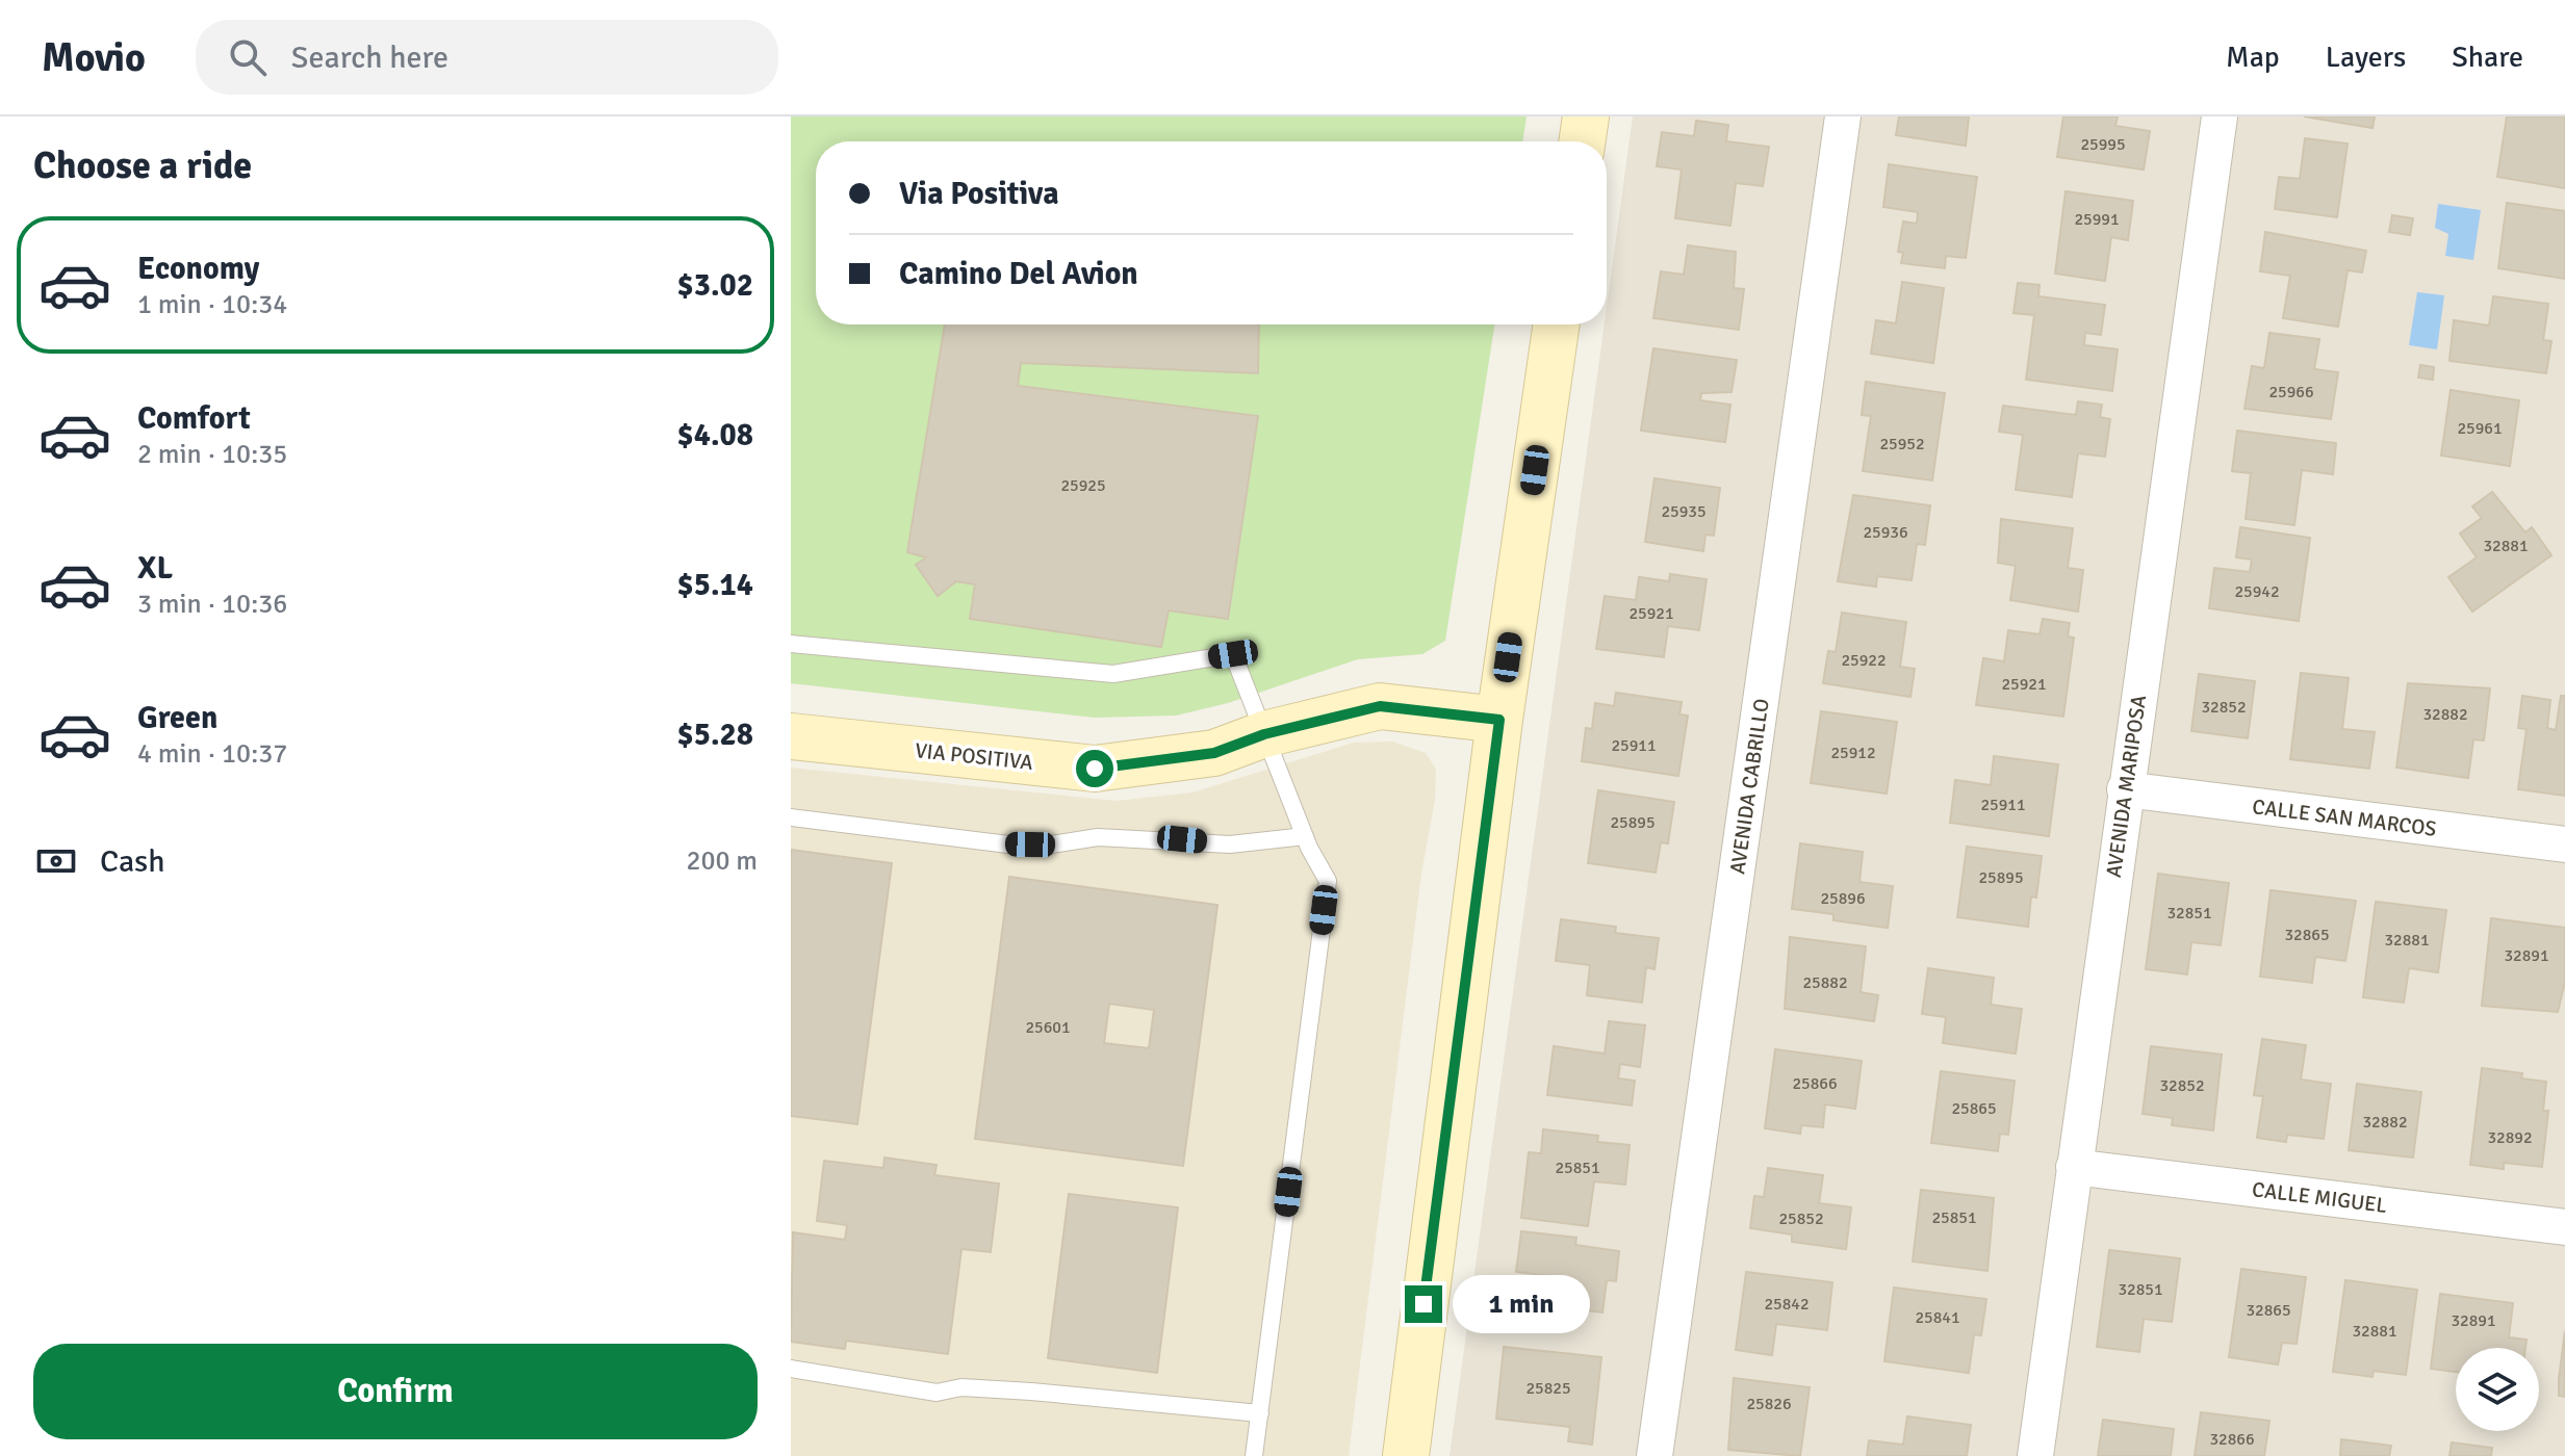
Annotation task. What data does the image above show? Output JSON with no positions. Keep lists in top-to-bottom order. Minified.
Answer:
{"streets":{"main road":["VIA POSITIVA"],"street":["AVENIDA CABRILLO","AVENIDA MARIPOSA","CALLE SAN MARCOS","CALLE MIGUEL"]},"crossings":[["AVENIDA MARIPOSA","CALLE SAN MARCOS"],["AVENIDA MARIPOSA","CALLE MIGUEL"]],"house_numbers":["25995","25991","25966","25961","25952","25925","25935","25936","32881","25942","25921","25922","25921","32852","32882","25911","25912","25911","25895","25895","25896","32851","32865","32881","32891","25882","25601","25866","32852","25865","32882","32892","25851","25851","25852","32851","25842","32865","25841","32891","32881","25825","25826","32866"],"page":{"header":"Movio","search":"Search here","nav":["Map","Layers","Share"],"heading":"Choose a ride","banner":["Via Positiva","Camino Del Avion"],"list":[{"name":"Economy","note":"1 min · 10:34","value":"$3.02"},{"name":"Comfort","note":"2 min · 10:35","value":"$4.08"},{"name":"XL","note":"3 min · 10:36","value":"$5.14"},{"name":"Green","note":"4 min · 10:37","value":"$5.28"}],"pay":["Cash","200 m"],"bubble":"1 min","buttons":"Confirm"}}
